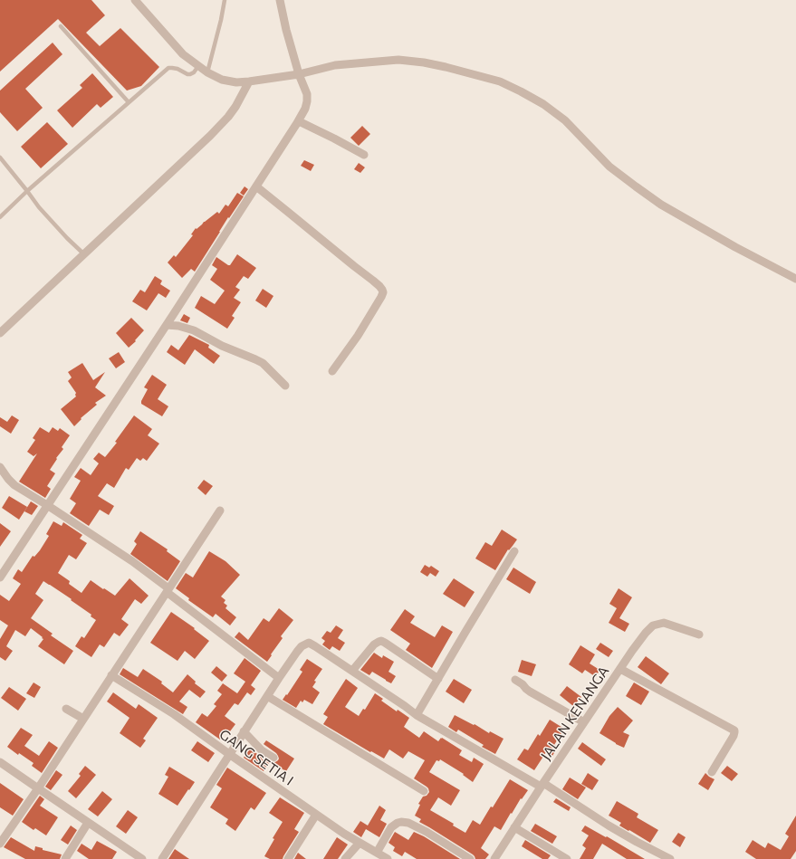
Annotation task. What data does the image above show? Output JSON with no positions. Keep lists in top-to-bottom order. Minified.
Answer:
{"streets":{"street":["JALAN KENANGA","GANG SETIA I"]}}
